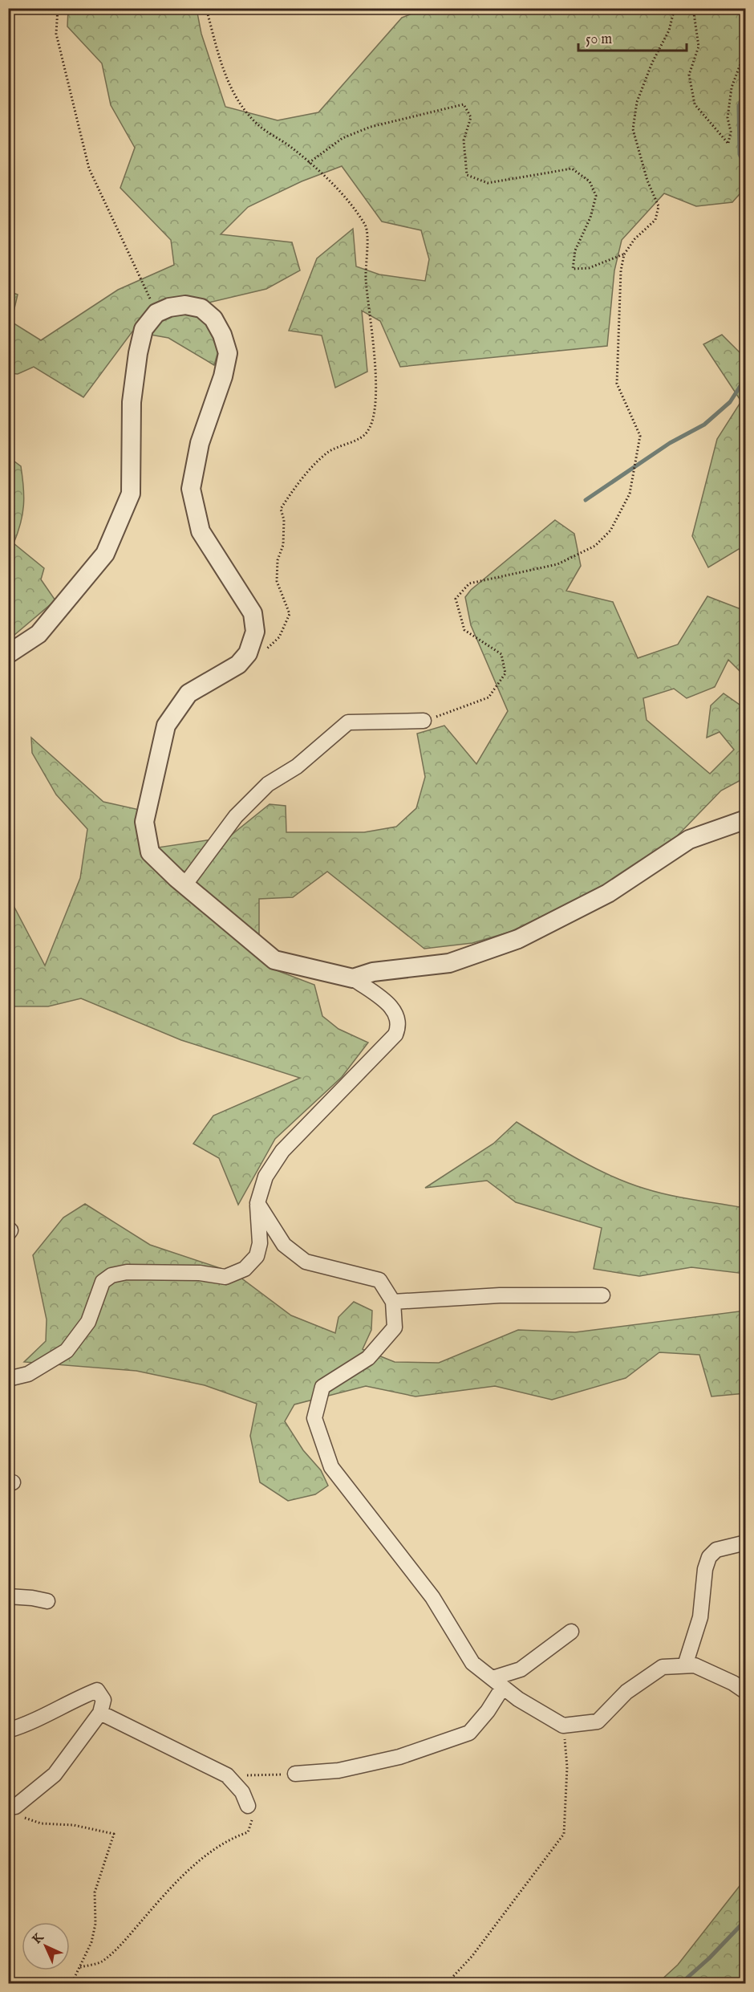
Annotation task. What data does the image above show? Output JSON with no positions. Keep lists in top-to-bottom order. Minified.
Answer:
{"scale_bar":"50 m","north":"top left"}
